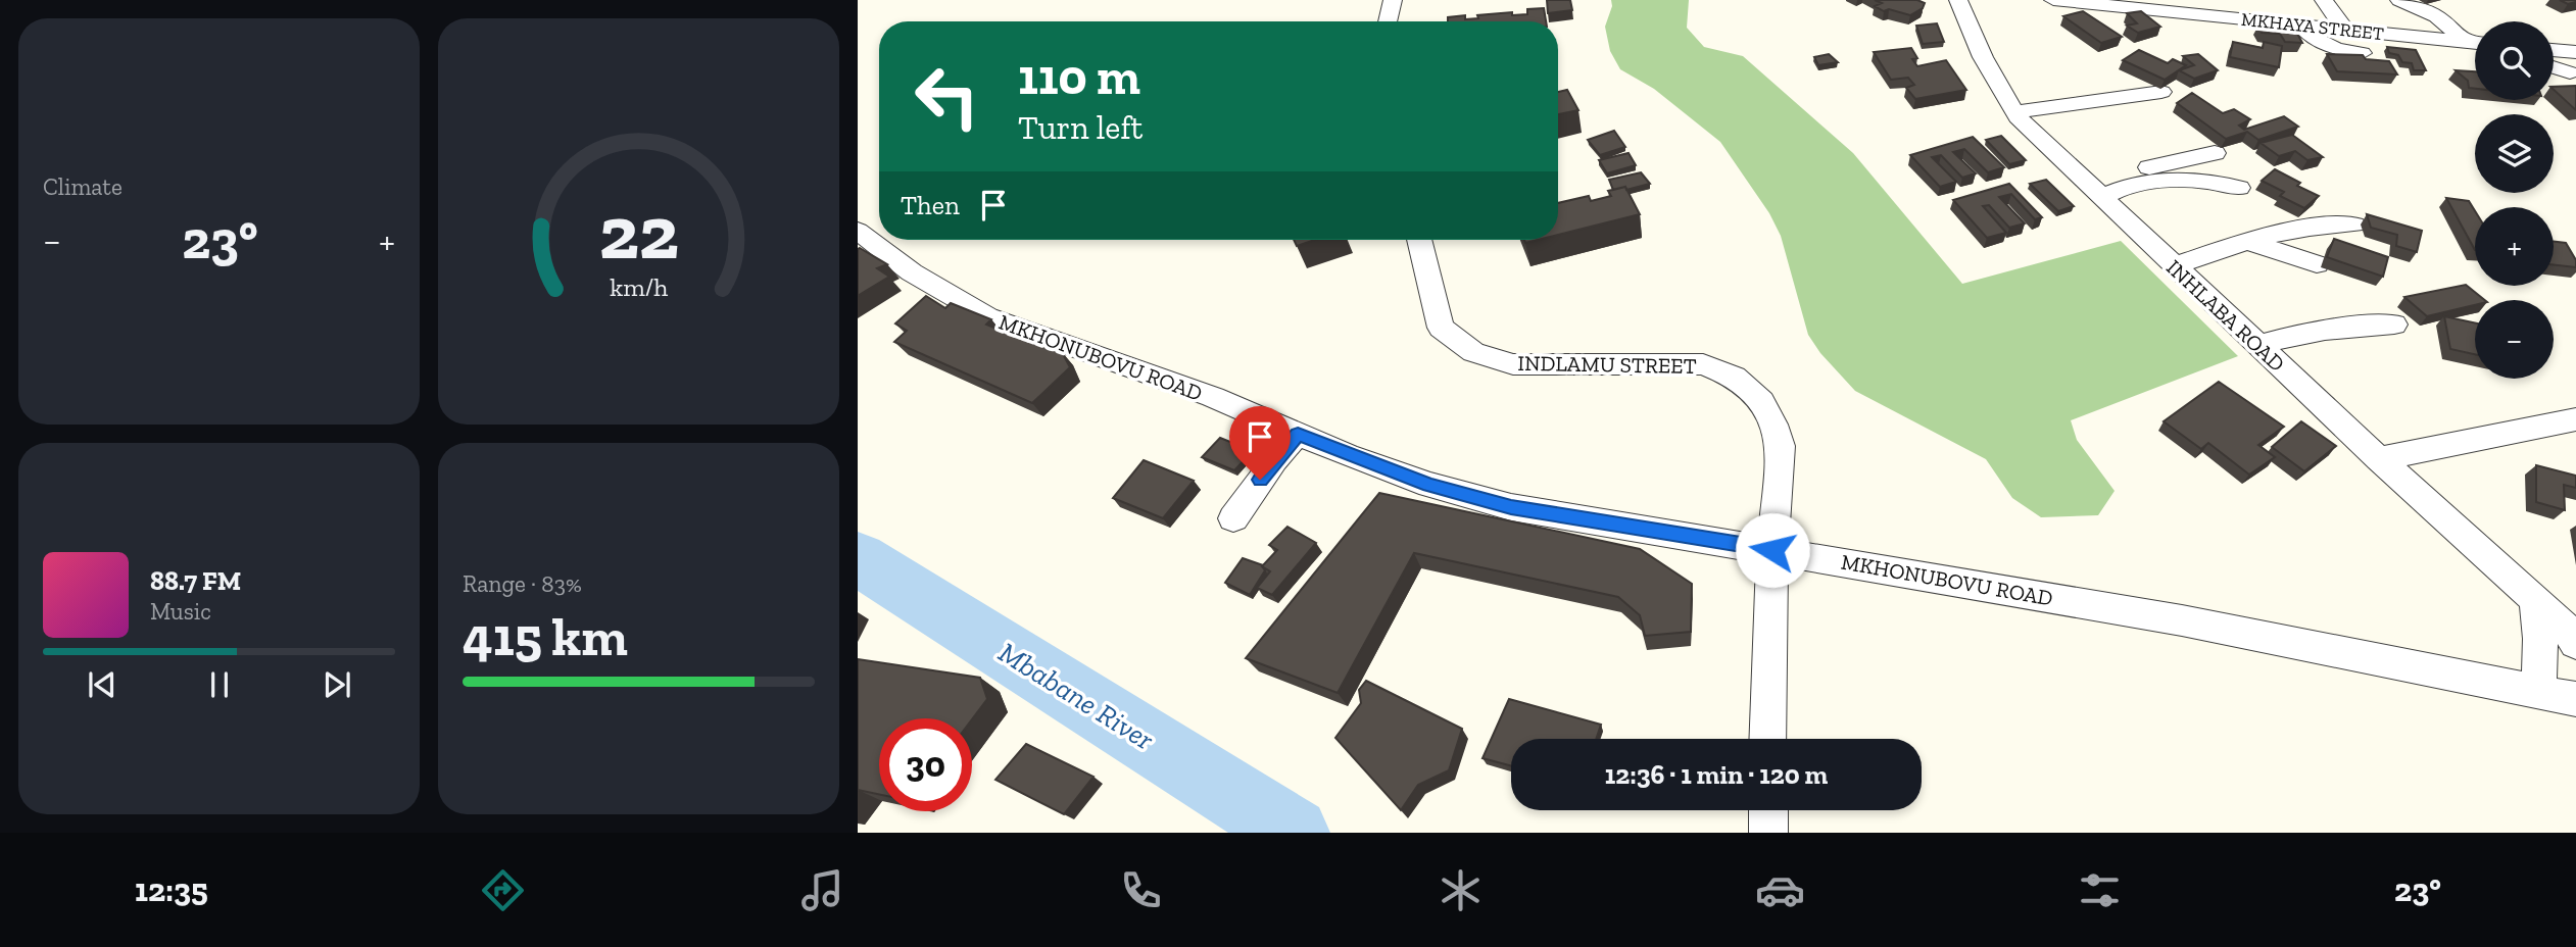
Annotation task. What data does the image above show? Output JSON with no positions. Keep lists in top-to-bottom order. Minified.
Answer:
{"streets":{"street":["MKHAYA STREET","INHLABA ROAD","MKHONUBOVU ROAD","INDLAMU STREET"]},"crossings":[["MKHONUBOVU ROAD","INDLAMU STREET"]],"water":["Mbabane River"],"page":{"tile":["Climate",["Range · 83%","415 km"]],"map_buttons":["+","−"],"turn":["110 m","Turn left"],"then":"Then","heat":["−","23°","+"],"song":["88.7 FM","Music"],"limit":"30","trip":"12:36 · 1 min · 120 m","tabs":["12:35","23°"],"gauge":["22","km/h"]}}
